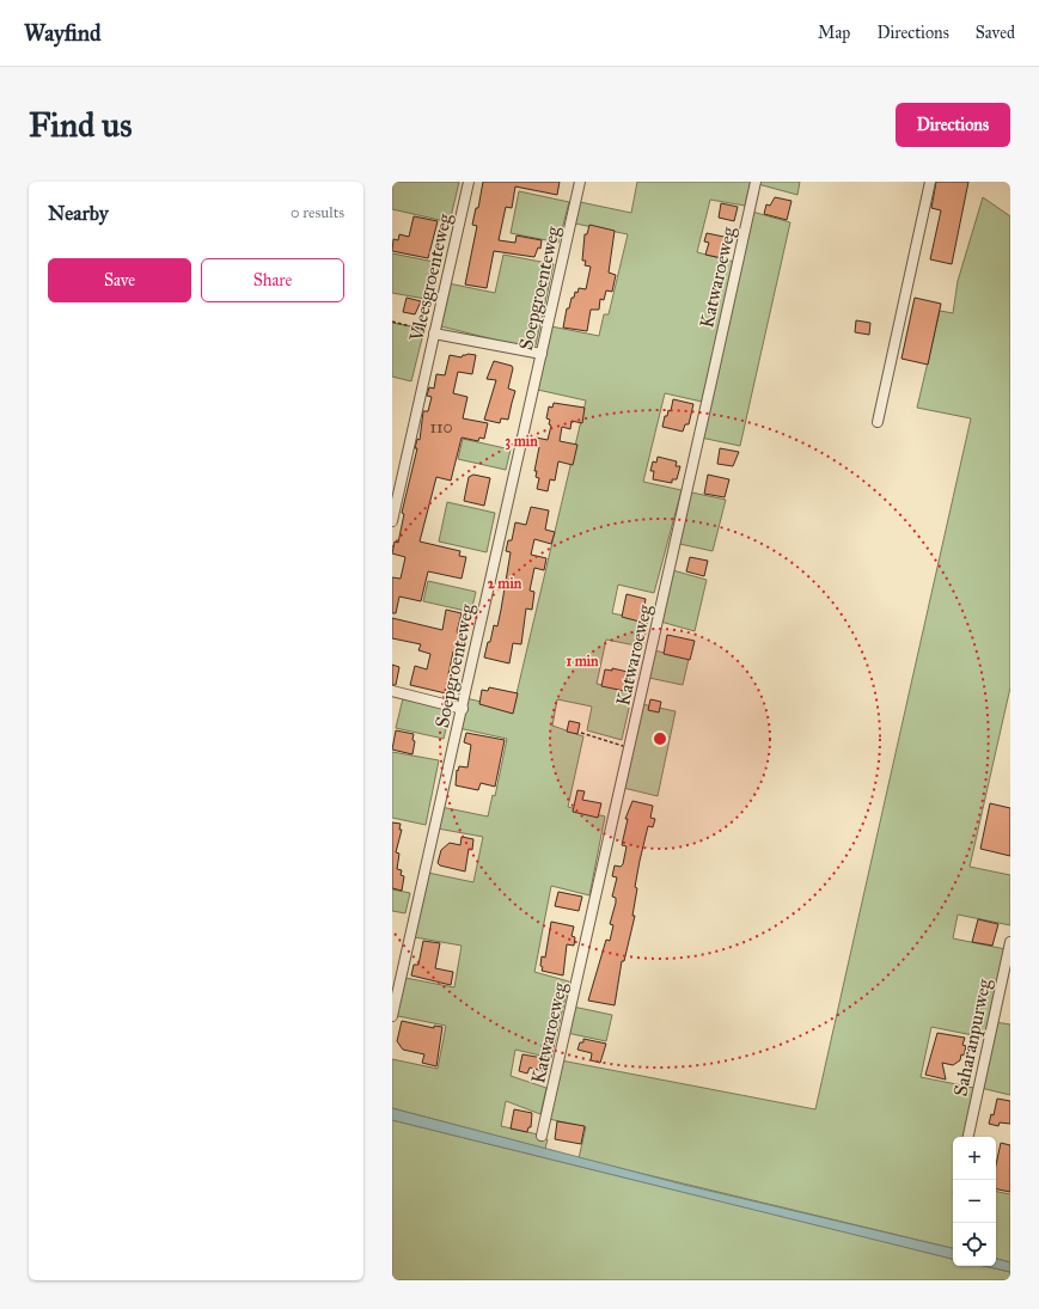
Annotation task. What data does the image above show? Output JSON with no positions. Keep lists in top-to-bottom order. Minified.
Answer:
{"streets":{"street":["Vleesgroenteweg","Katwaroeweg","Soepgroenteweg","Saharanpurweg"]},"house_numbers":["110"],"page":{"header":"Wayfind","nav":["Map","Directions","Saved"],"buttons":["Directions",["Save","Share"]],"title":"Find us","heading":["Nearby","0 results"],"map_buttons":["+","−"]},"rings":["3 min","2 min","1 min"]}
